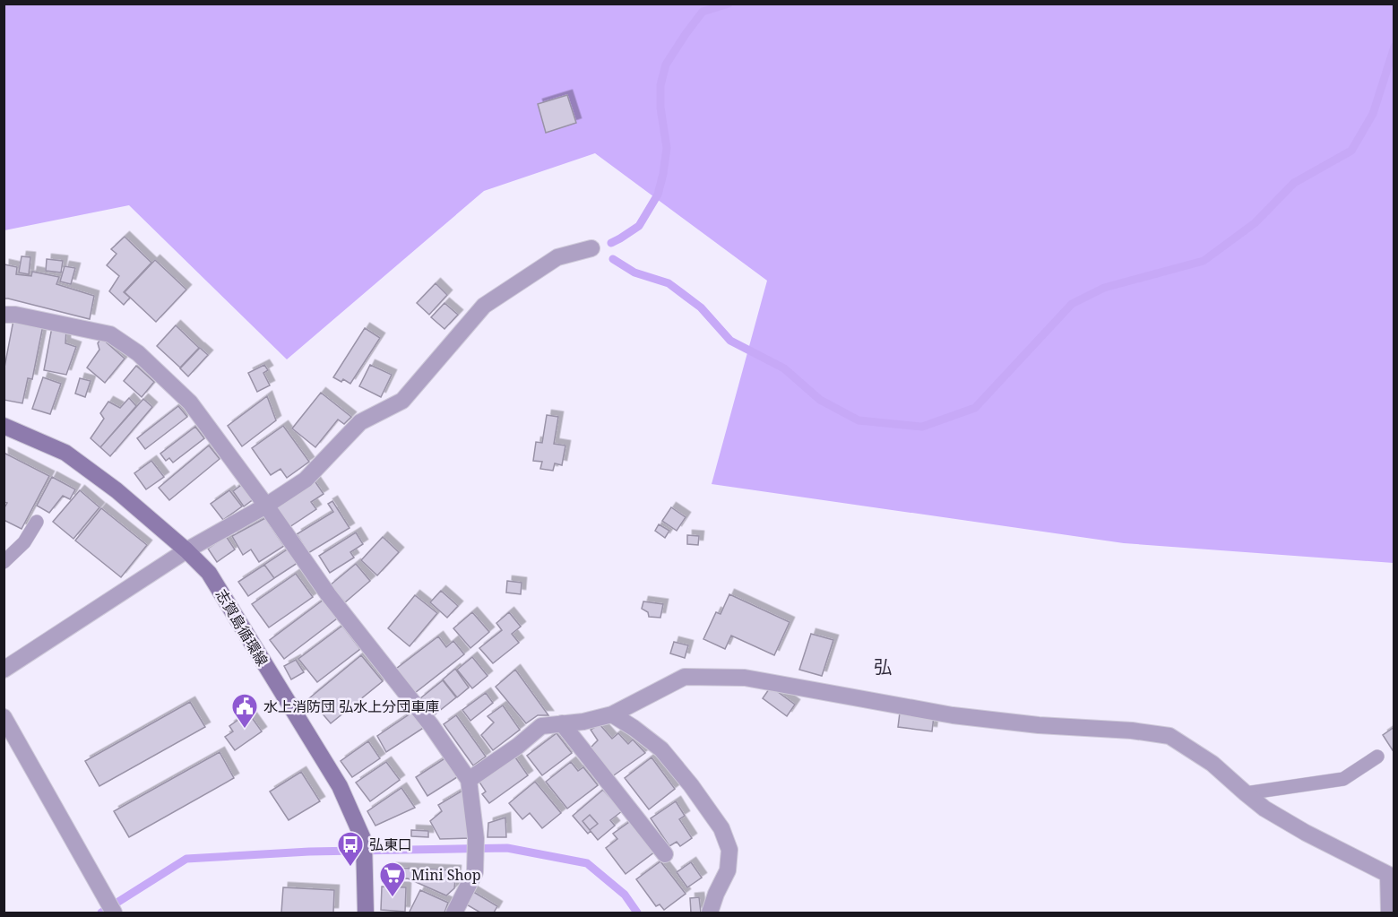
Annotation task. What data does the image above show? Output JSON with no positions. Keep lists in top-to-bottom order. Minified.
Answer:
{"streets":{"main road":["志賀島循環線"]},"districts":["弘"],"places":{"public building":["水上消防団 弘水上分団車庫"],"bus stop":["弘東口"],"supermarket":["Mini Shop"]}}
